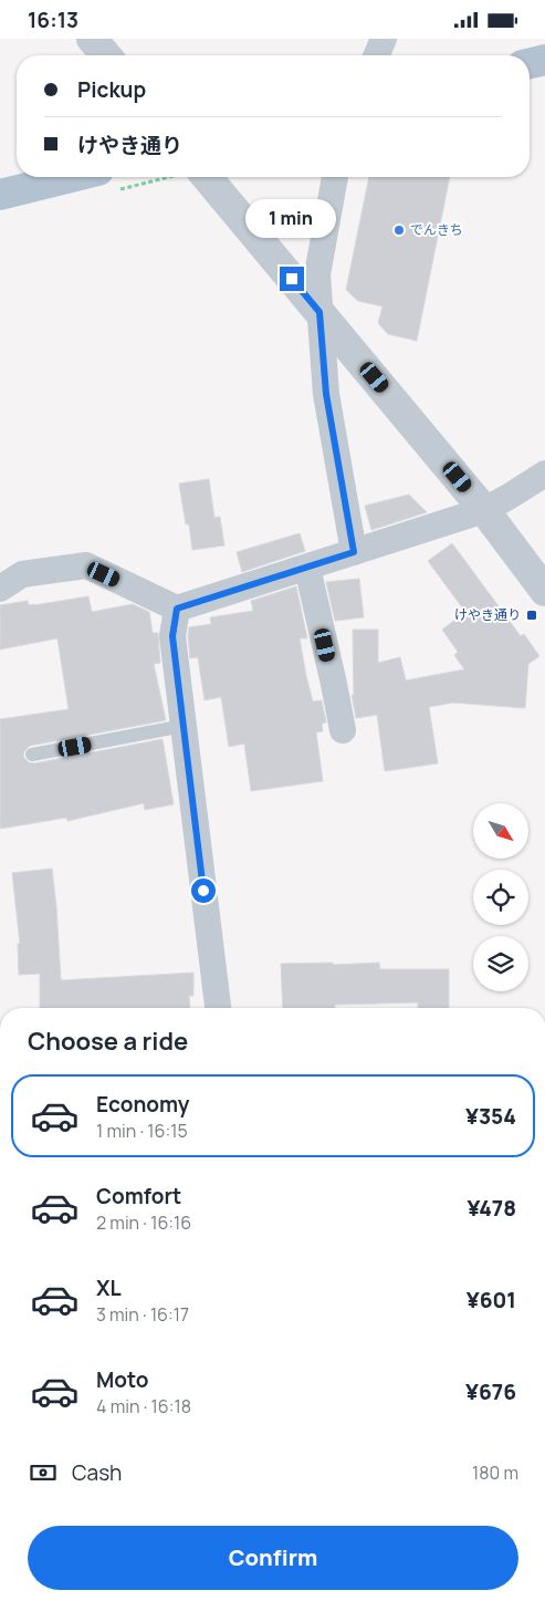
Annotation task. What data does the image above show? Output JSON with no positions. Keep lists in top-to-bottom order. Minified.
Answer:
{"places":{"other":["でんきち"],"transit":["けやき通り"]},"north":"bottom right","page":{"status":"16:13","banner":["Pickup","けやき通り"],"bubble":"1 min","heading":"Choose a ride","list":[{"name":"Economy","note":"1 min · 16:15","value":"¥354"},{"name":"Comfort","note":"2 min · 16:16","value":"¥478"},{"name":"XL","note":"3 min · 16:17","value":"¥601"},{"name":"Moto","note":"4 min · 16:18","value":"¥676"}],"pay":["Cash","180 m"],"buttons":"Confirm"}}
